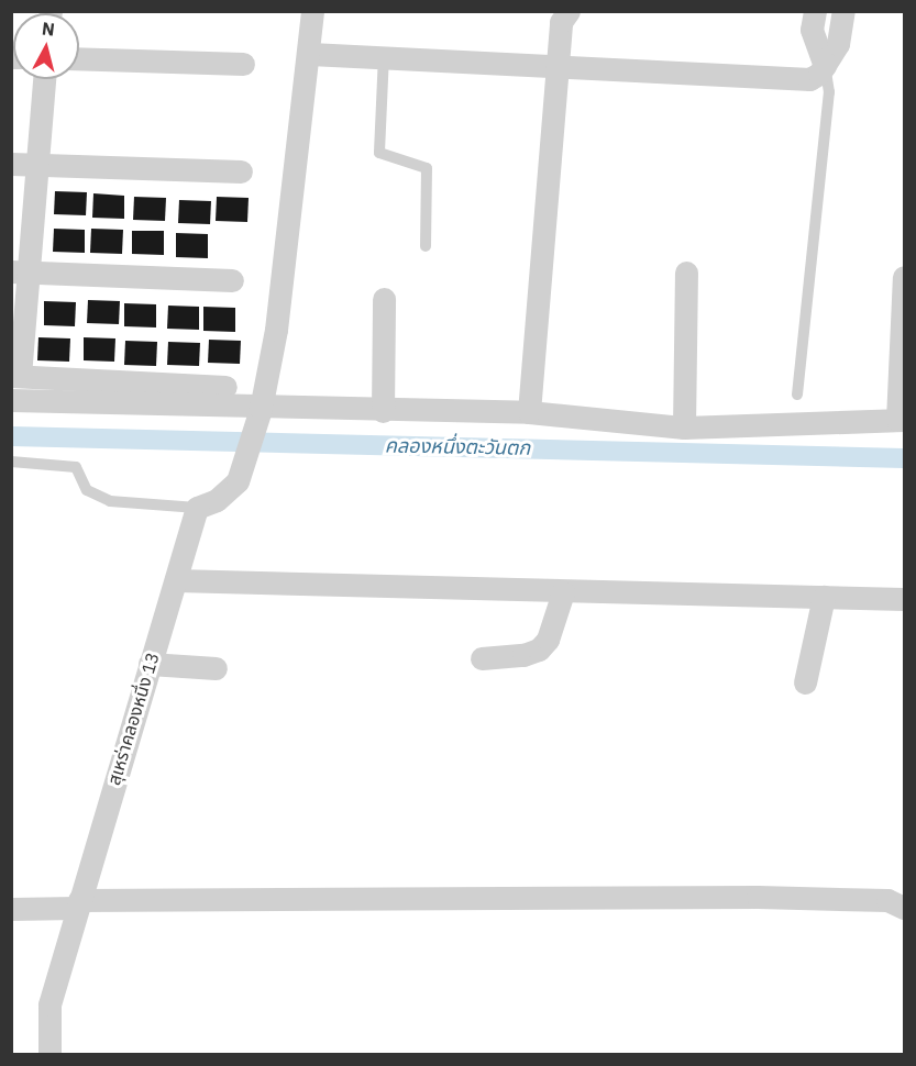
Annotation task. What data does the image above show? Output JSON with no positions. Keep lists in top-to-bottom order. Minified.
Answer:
{"streets":{"street":["สุเหร่าคลองหนึ่ง 13"]},"water":["คลองหนึ่งตะวันตก"],"north":"top"}
